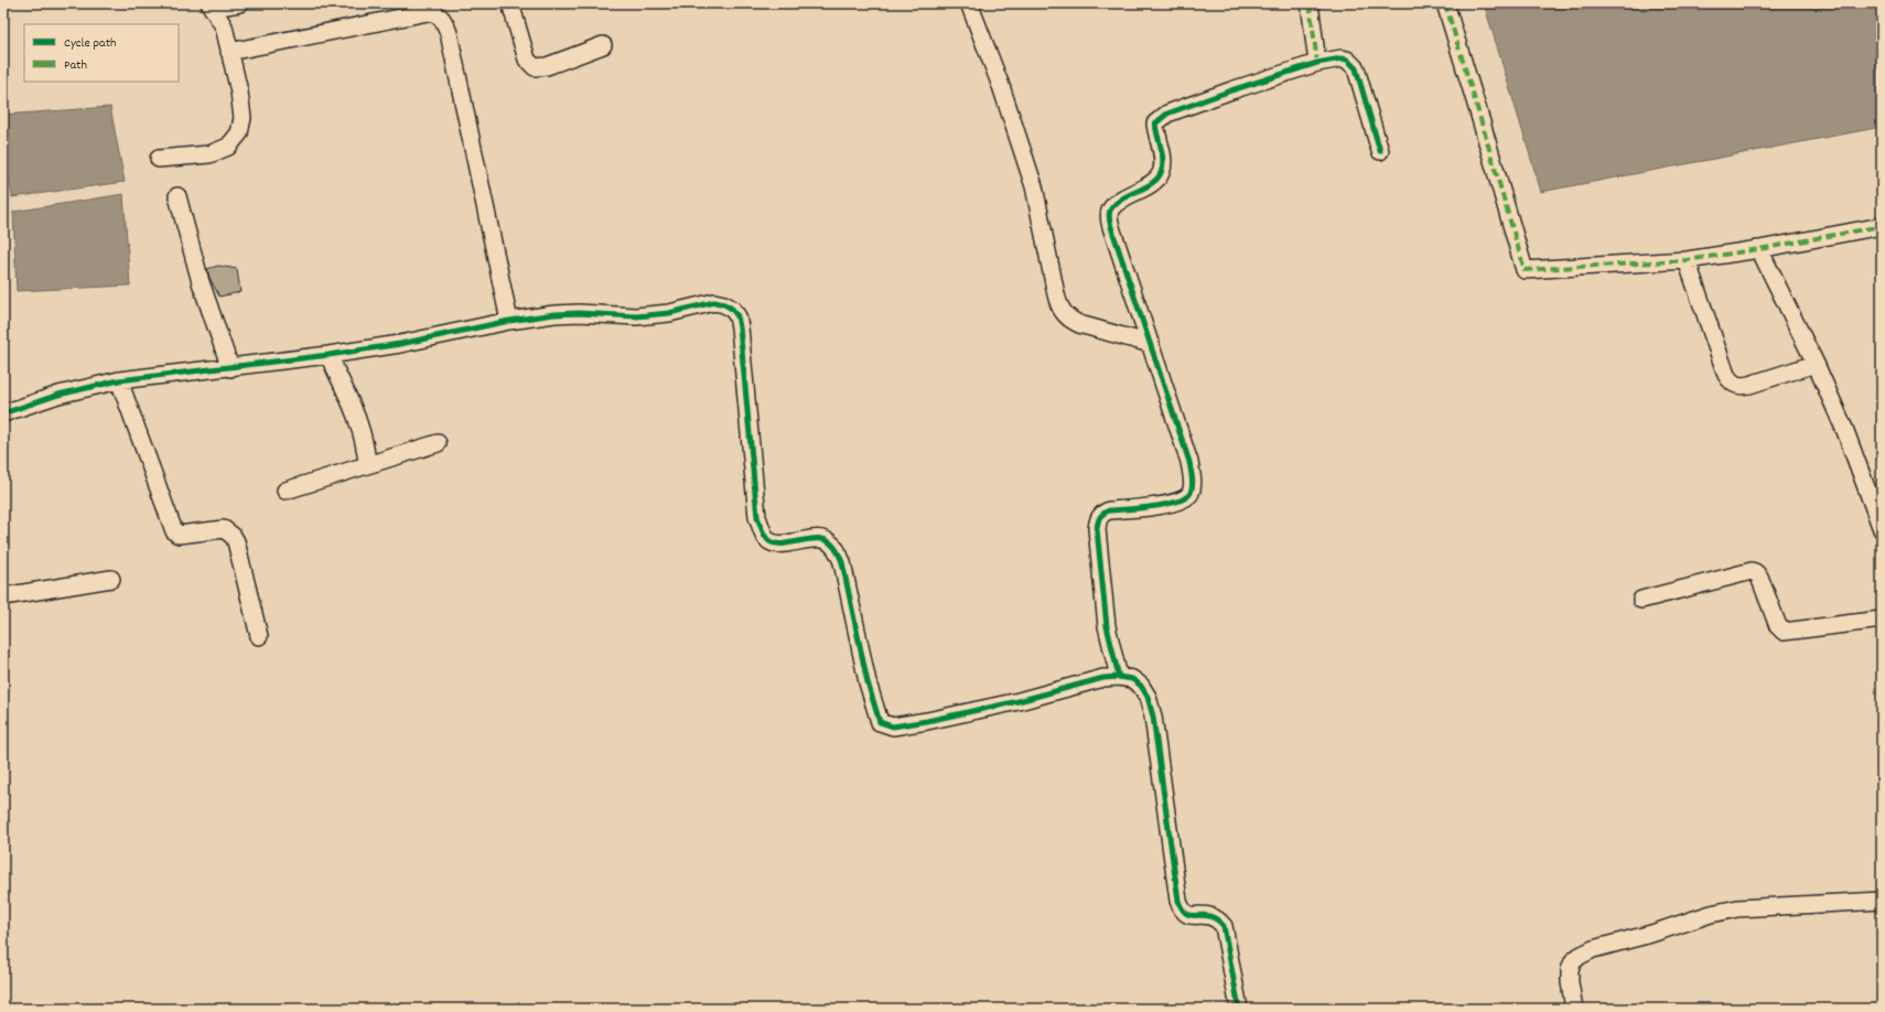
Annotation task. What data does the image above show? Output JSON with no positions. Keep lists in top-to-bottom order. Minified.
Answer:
{"legend":["Cycle path","Path"]}
